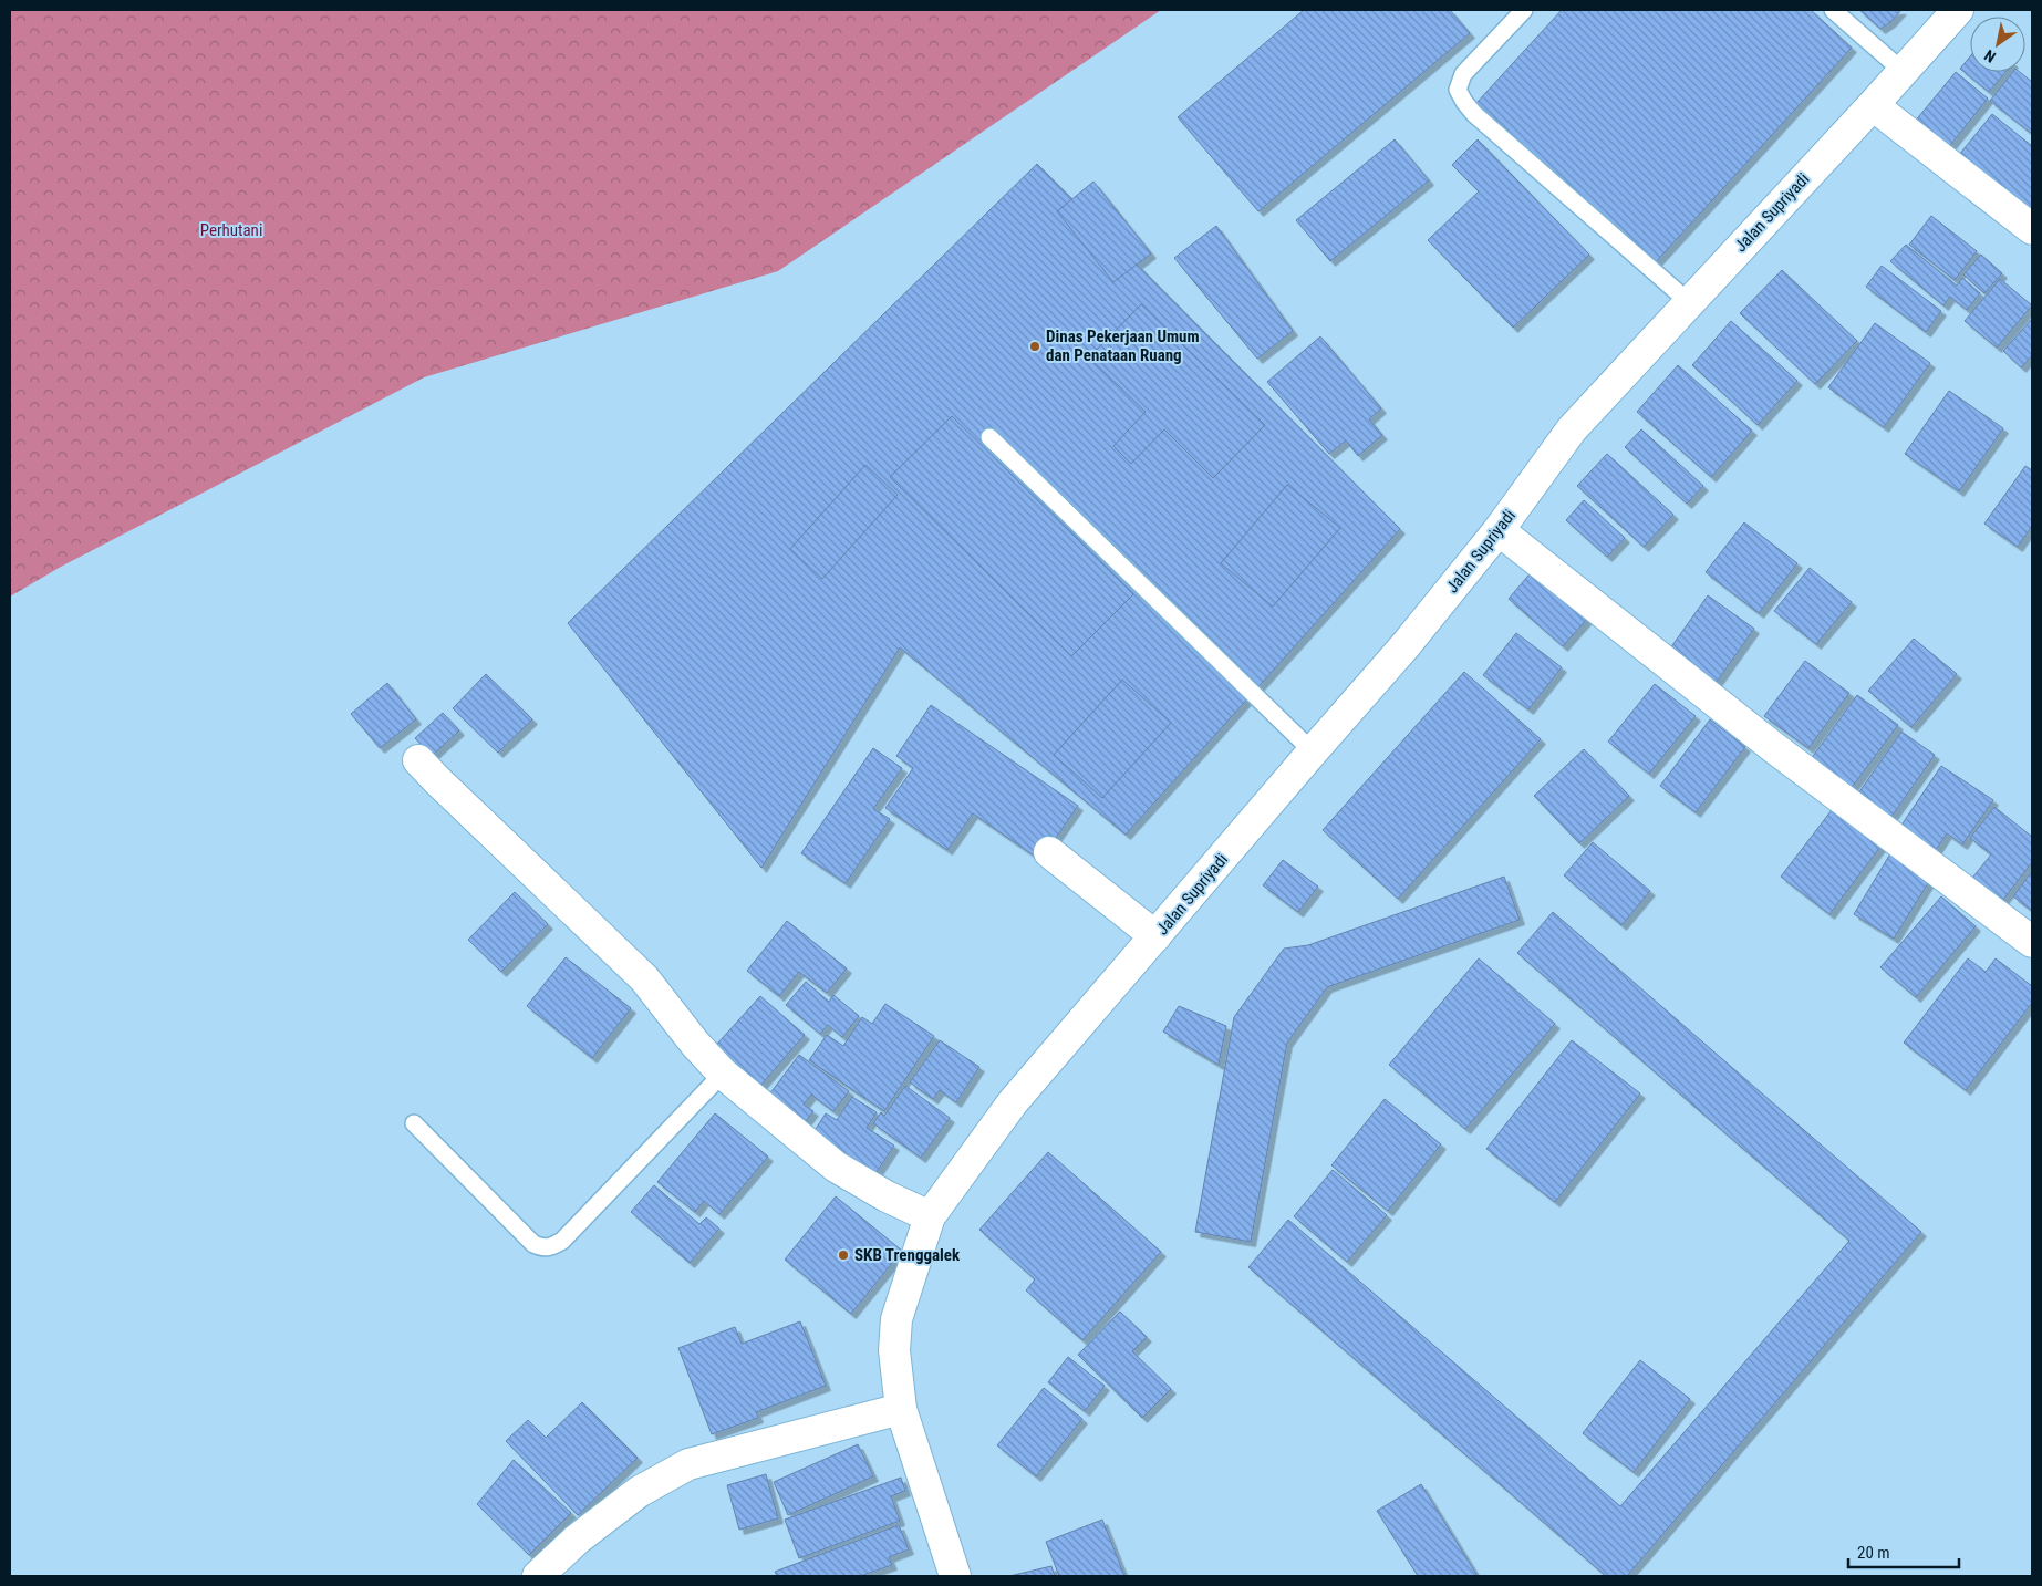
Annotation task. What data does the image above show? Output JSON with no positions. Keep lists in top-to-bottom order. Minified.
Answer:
{"streets":{"street":["Jalan Supriyadi"]},"parks":["Perhutani"],"places":["Dinas Pekerjaan Umum dan Penataan Ruang","SKB Trenggalek"],"scale_bar":"20 m","north":"bottom left"}
